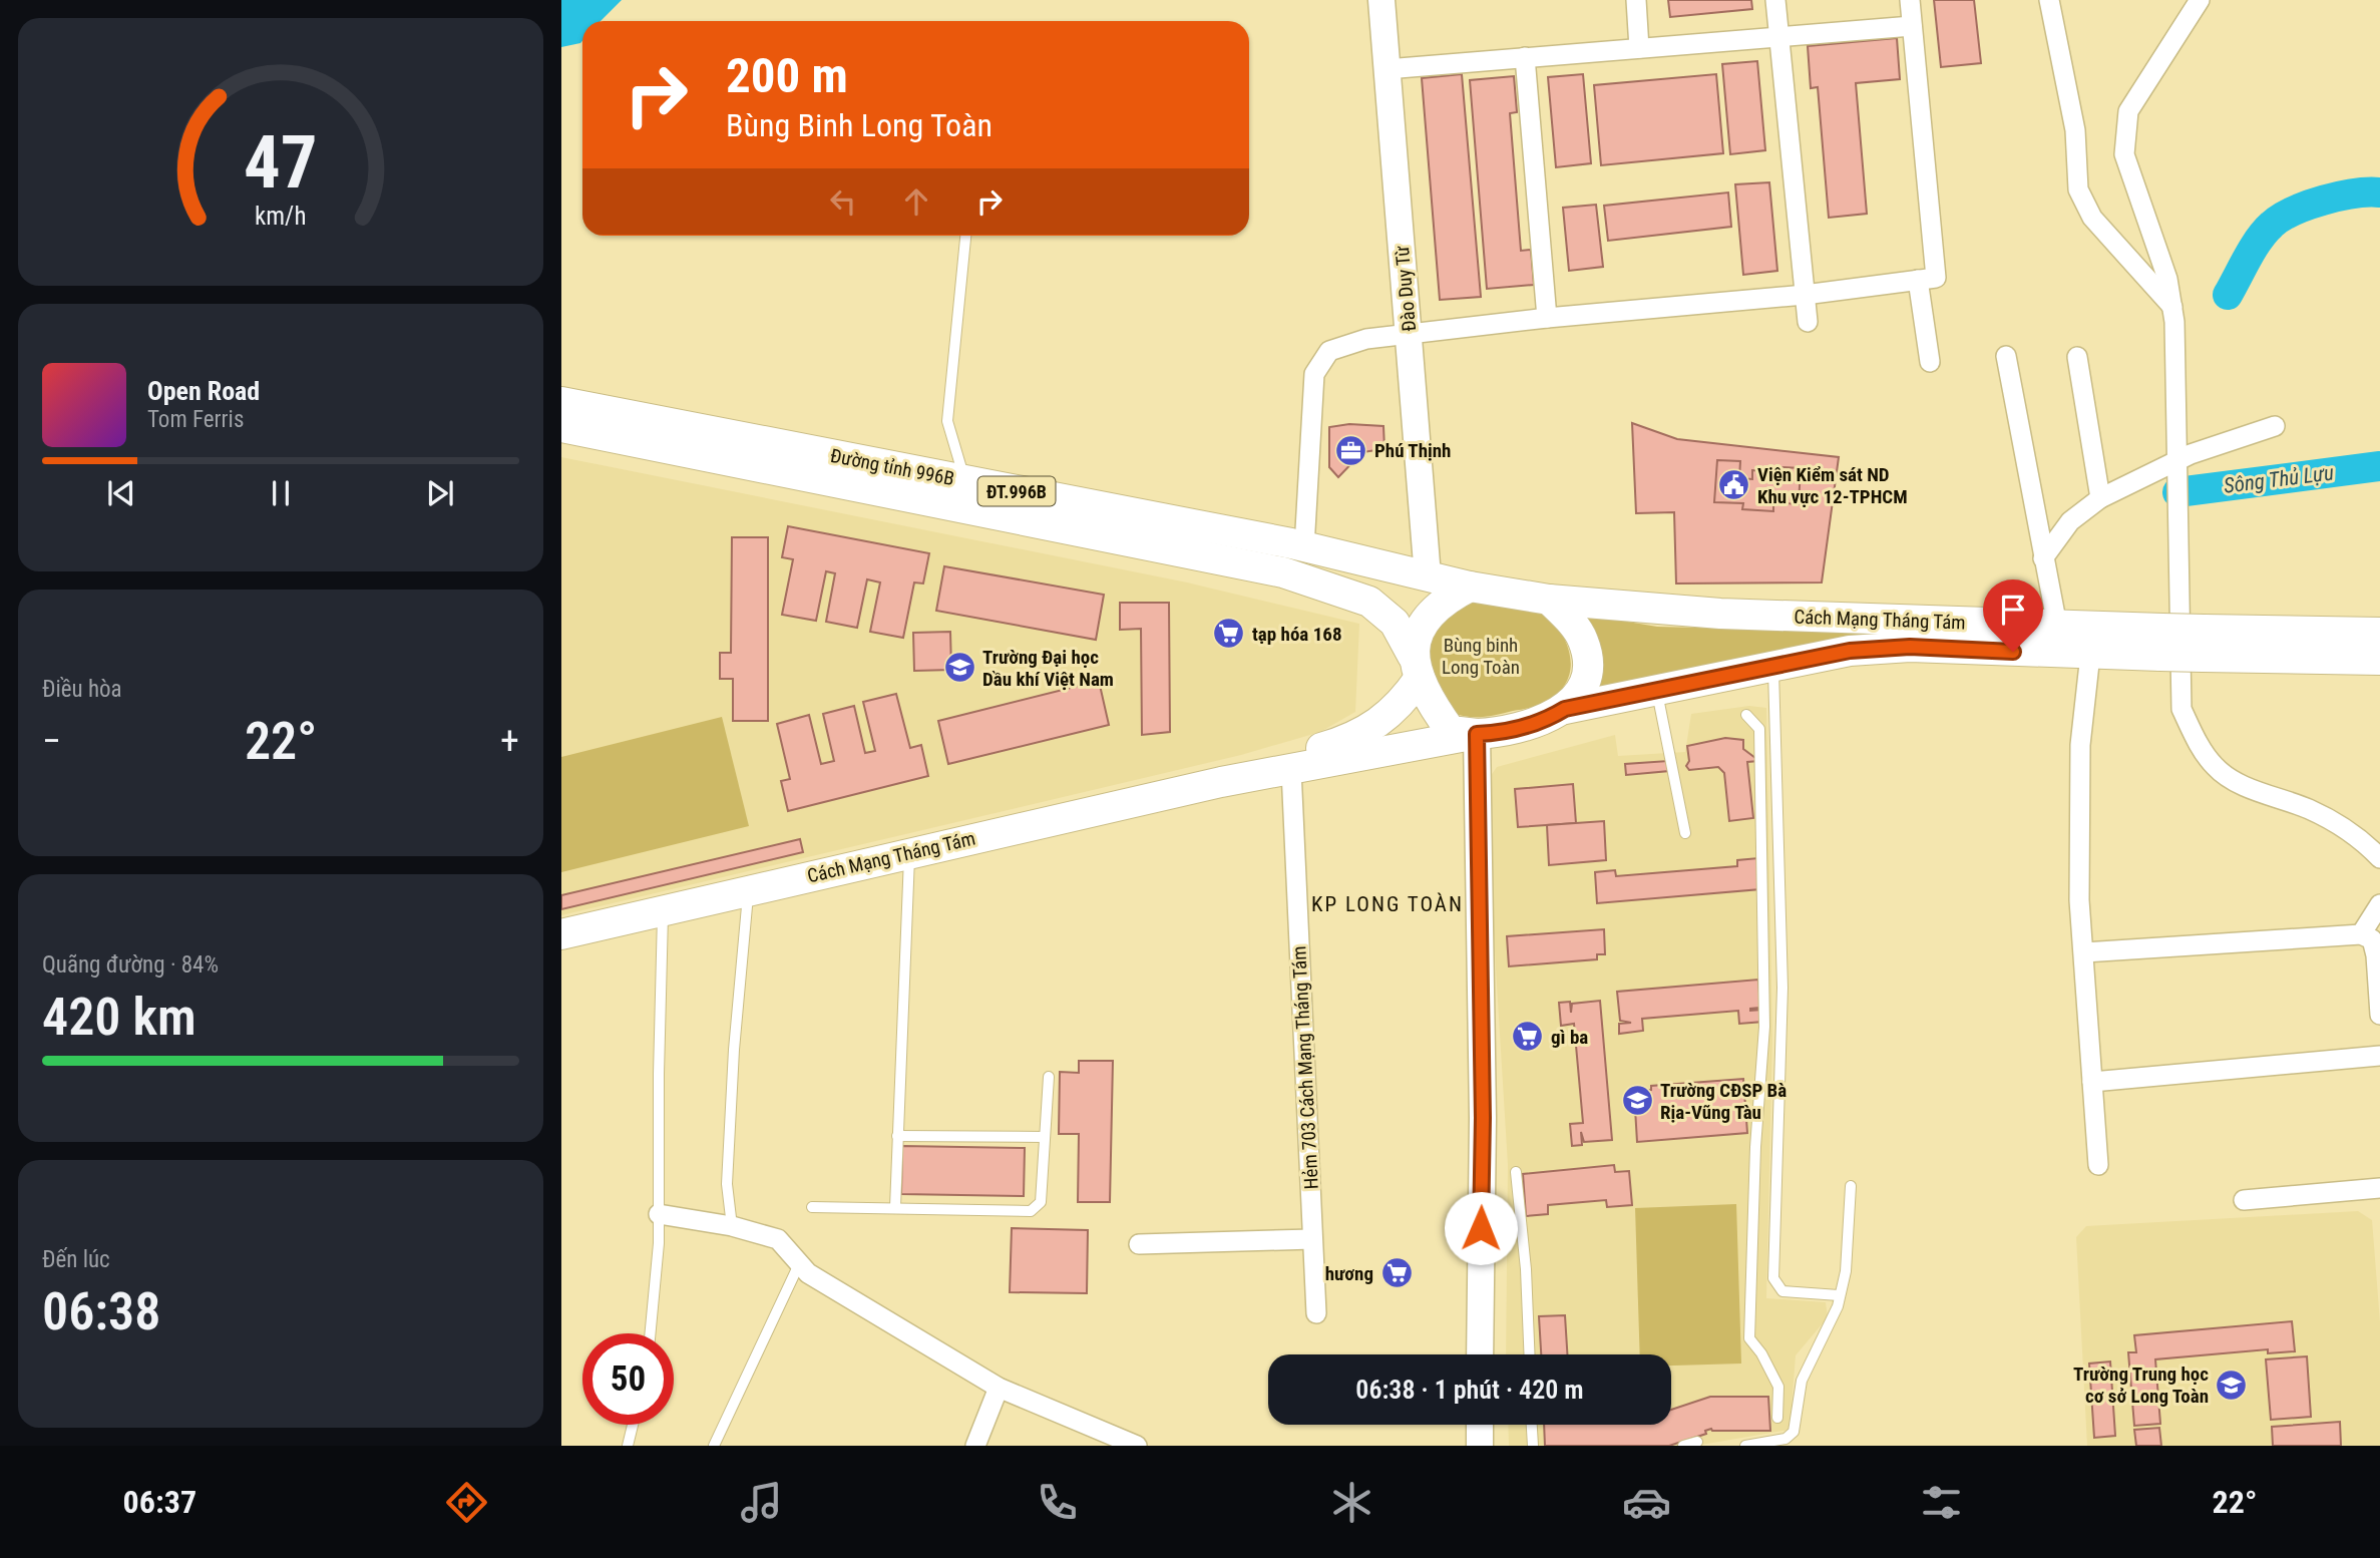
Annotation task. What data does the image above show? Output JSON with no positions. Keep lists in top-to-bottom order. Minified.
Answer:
{"streets":{"main road":["Đào Duy Từ","Đường tỉnh 996B","ĐT.996B","Cách Mạng Tháng Tám"],"street":["Hẻm 703 Cách Mạng Tháng Tám"]},"crossings":[["Đào Duy Từ","Đường tỉnh 996B"],["Đường tỉnh 996B","Cách Mạng Tháng Tám"],["Cách Mạng Tháng Tám","Hẻm 703 Cách Mạng Tháng Tám"]],"districts":["KP LONG TOÀN"],"water":["Sông Thủ Lựu"],"parks":["Bùng binh Long Toàn"],"places":{"office":["Phú Thịnh"],"public building":["Viện Kiểm sát ND Khu vực 12-TPHCM"],"supermarket":["tạp hóa 168","gì ba","hương"],"school or university":["Trường Đại học Dầu khí Việt Nam","Trường CĐSP Bà Rịa-Vũng Tàu","Trường Trung học cơ sở Long Toàn"]},"page":{"turn":["200 m","Bùng Binh Long Toàn"],"song":["Open Road","Tom Ferris"],"tile":["Điều hòa",["Quãng đường · 84%","420 km"],["Đến lúc","06:38"]],"heat":["−","22°","+"],"limit":"50","trip":"06:38 · 1 phút · 420 m","tabs":["06:37","22°"],"gauge":["47","km/h"]}}
